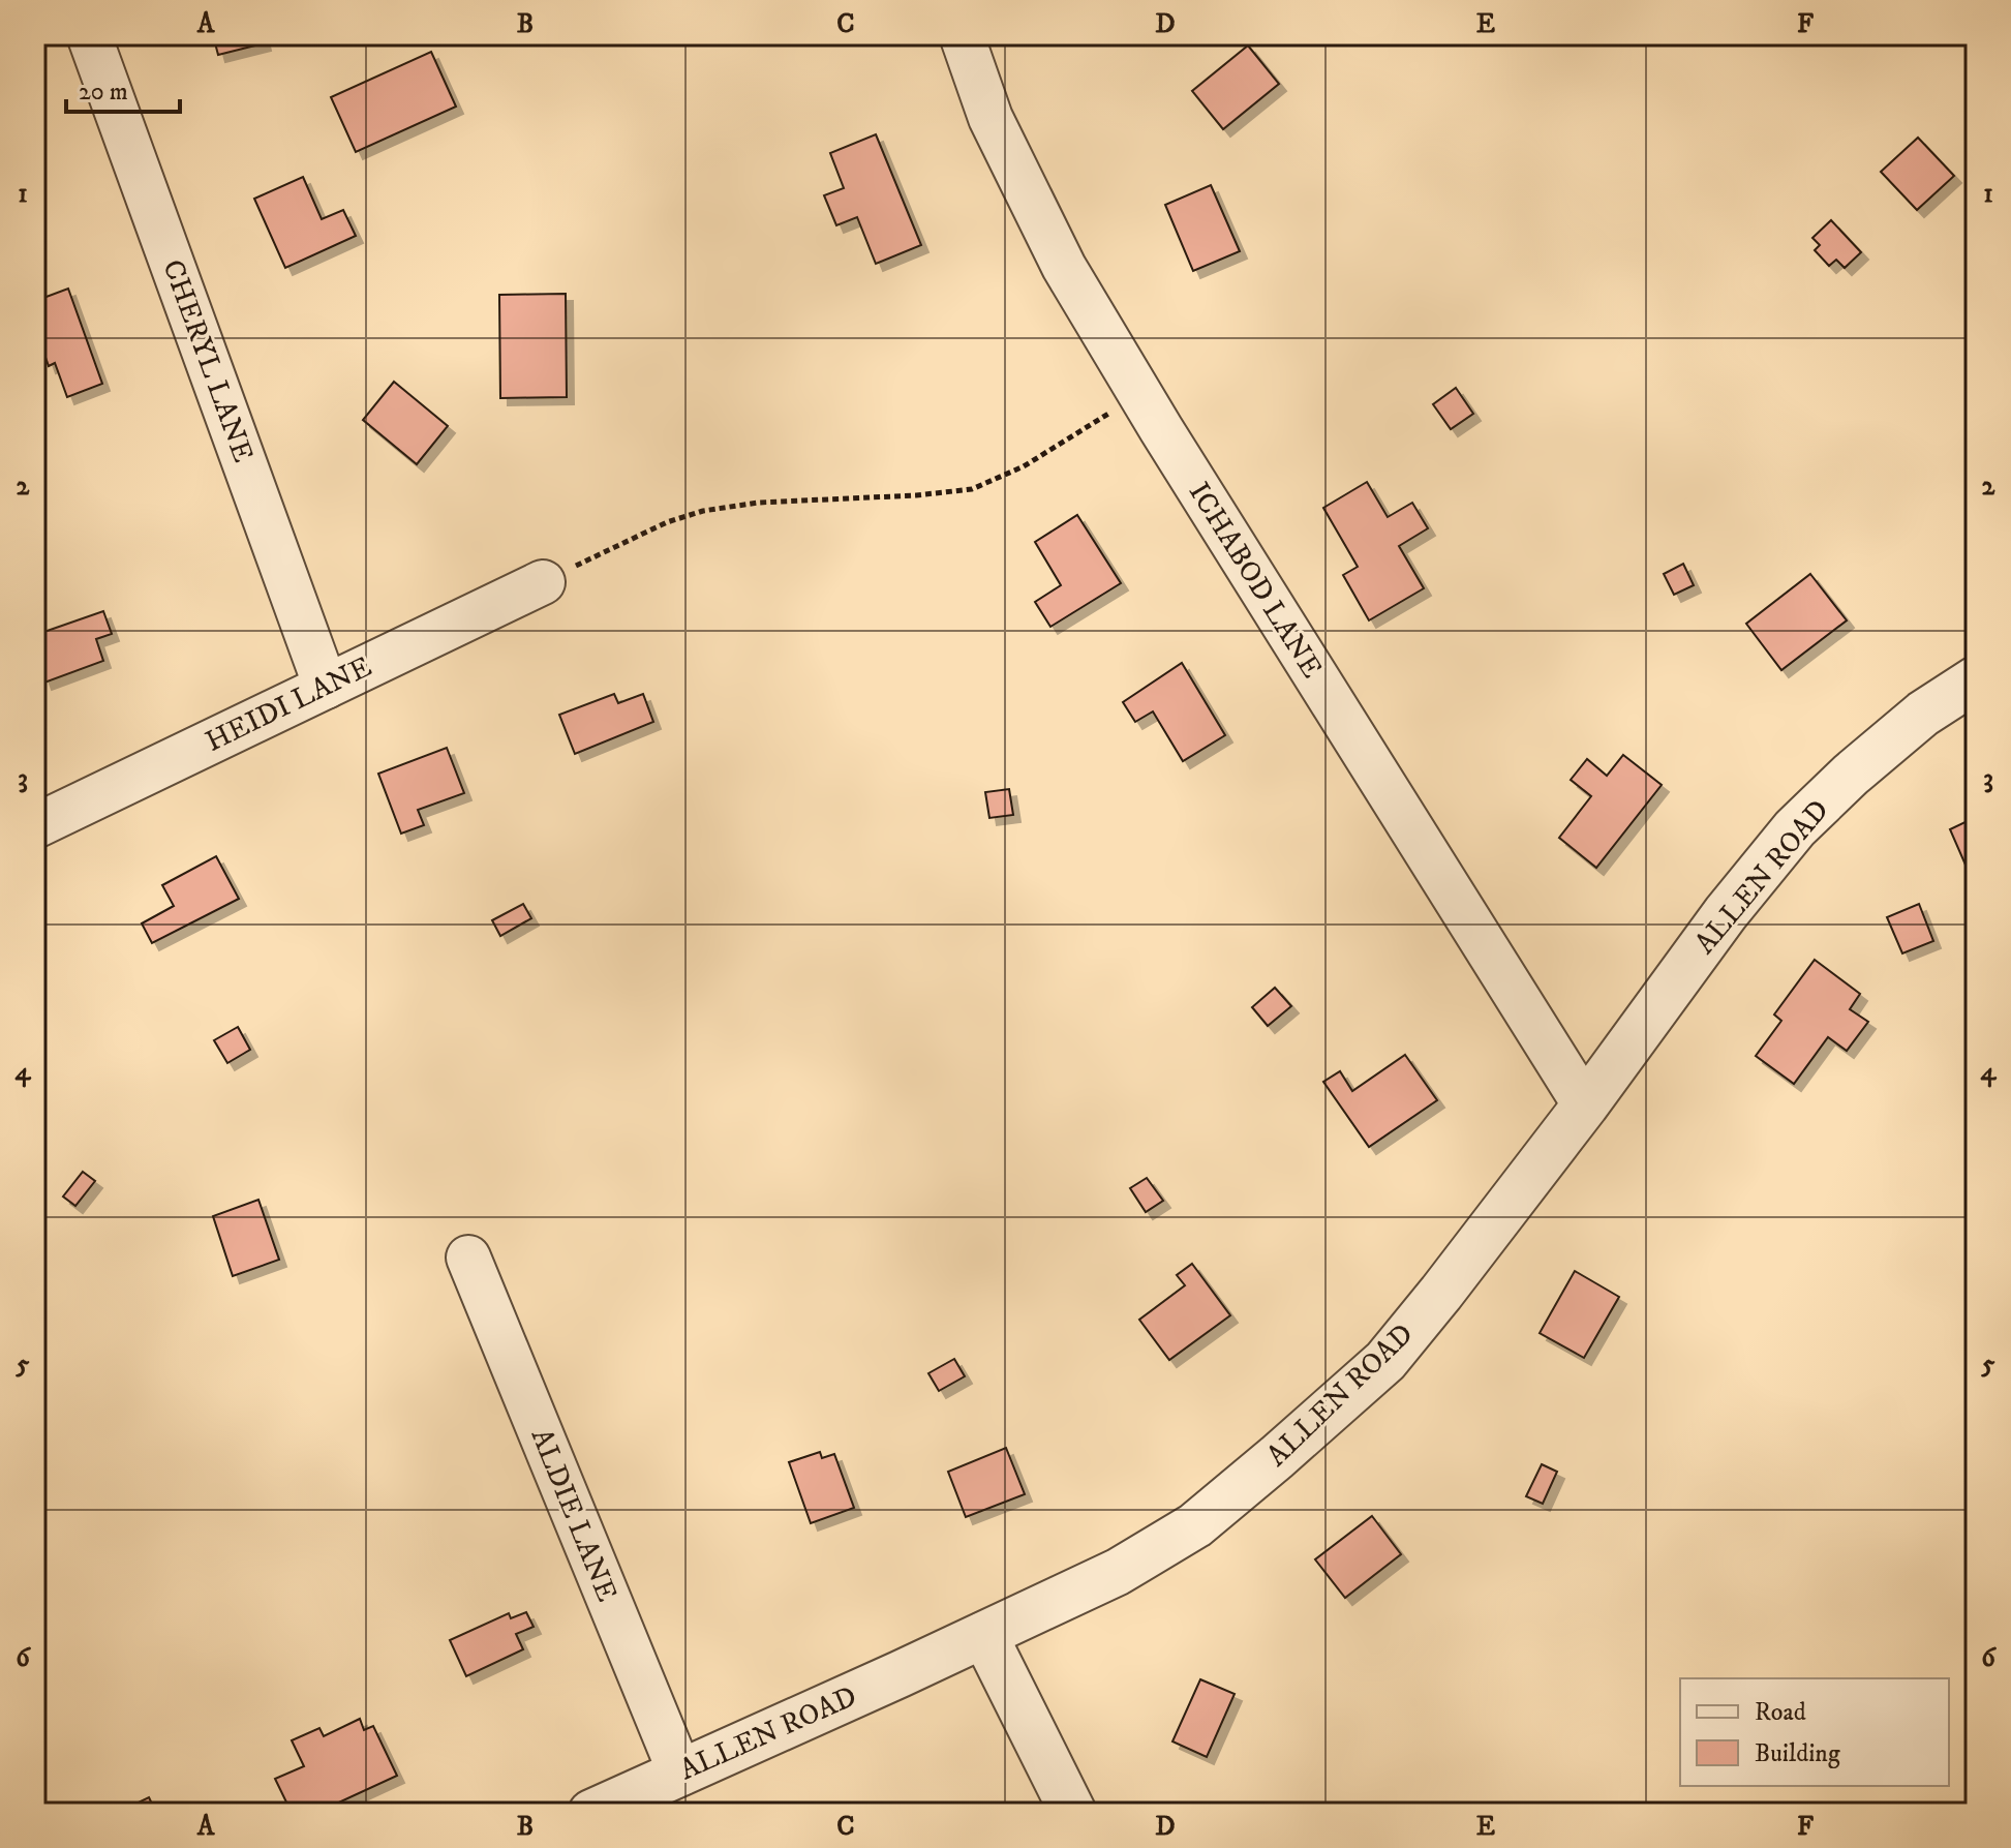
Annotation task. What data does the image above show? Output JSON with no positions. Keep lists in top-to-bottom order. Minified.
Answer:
{"streets":{"street":["CHERYL LANE","ICHABOD LANE","HEIDI LANE","ALLEN ROAD","ALDIE LANE"]},"crossings":[["CHERYL LANE","HEIDI LANE"],["ICHABOD LANE","ALLEN ROAD"],["ALLEN ROAD","ALDIE LANE"]],"legend":["Road","Building"],"scale_bar":"20 m","grid":{"columns":["A","B","C","D","E","F"],"rows":["1","2","3","4","5","6"]}}
